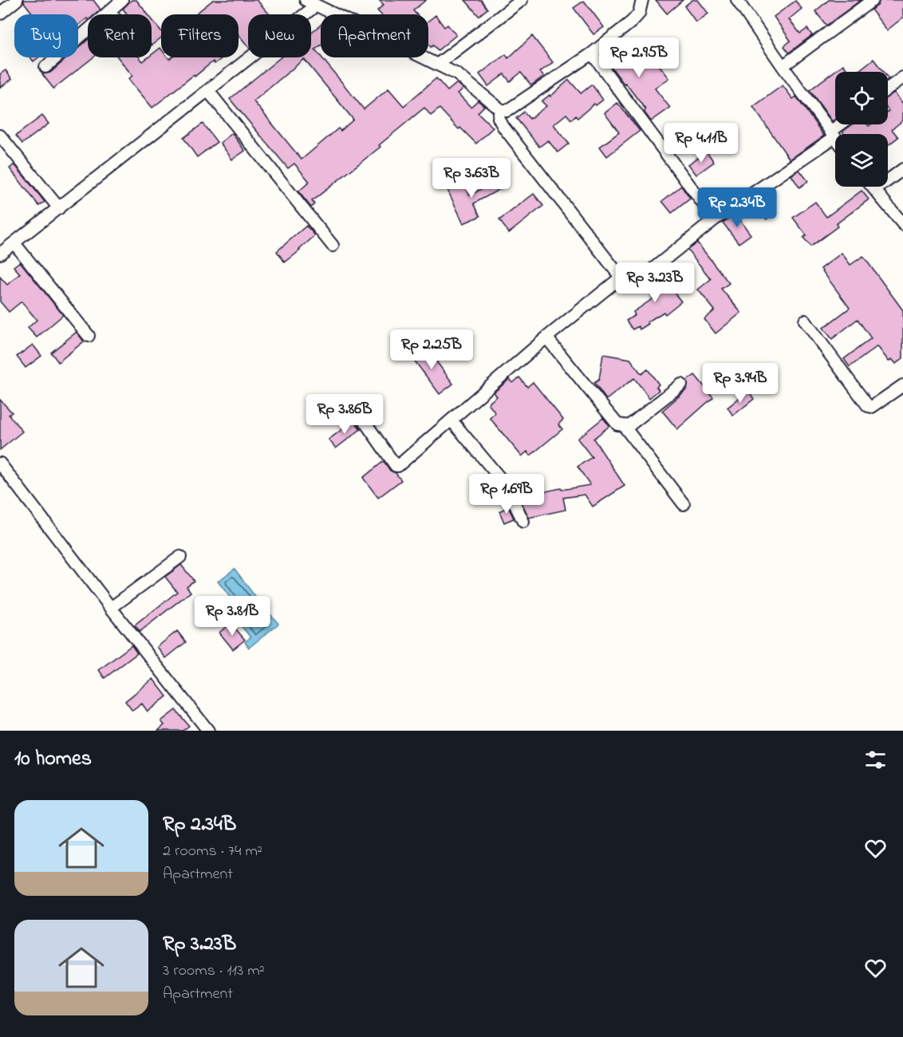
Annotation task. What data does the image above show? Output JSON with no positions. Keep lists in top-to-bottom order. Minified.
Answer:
{"page":{"chip":["Buy","Rent","Filters","New","Apartment"],"price":["Rp 2.95B","Rp 4.11B","Rp 3.63B","Rp 2.34B","Rp 3.23B","Rp 2.25B","Rp 3.94B","Rp 3.86B","Rp 1.69B","Rp 3.81B"],"heading":"10 homes","list":[{"name":"Rp 2.34B","note":"2 rooms · 74 m² · Apartment"},{"name":"Rp 3.23B","note":"3 rooms · 113 m² · Apartment"}]}}
